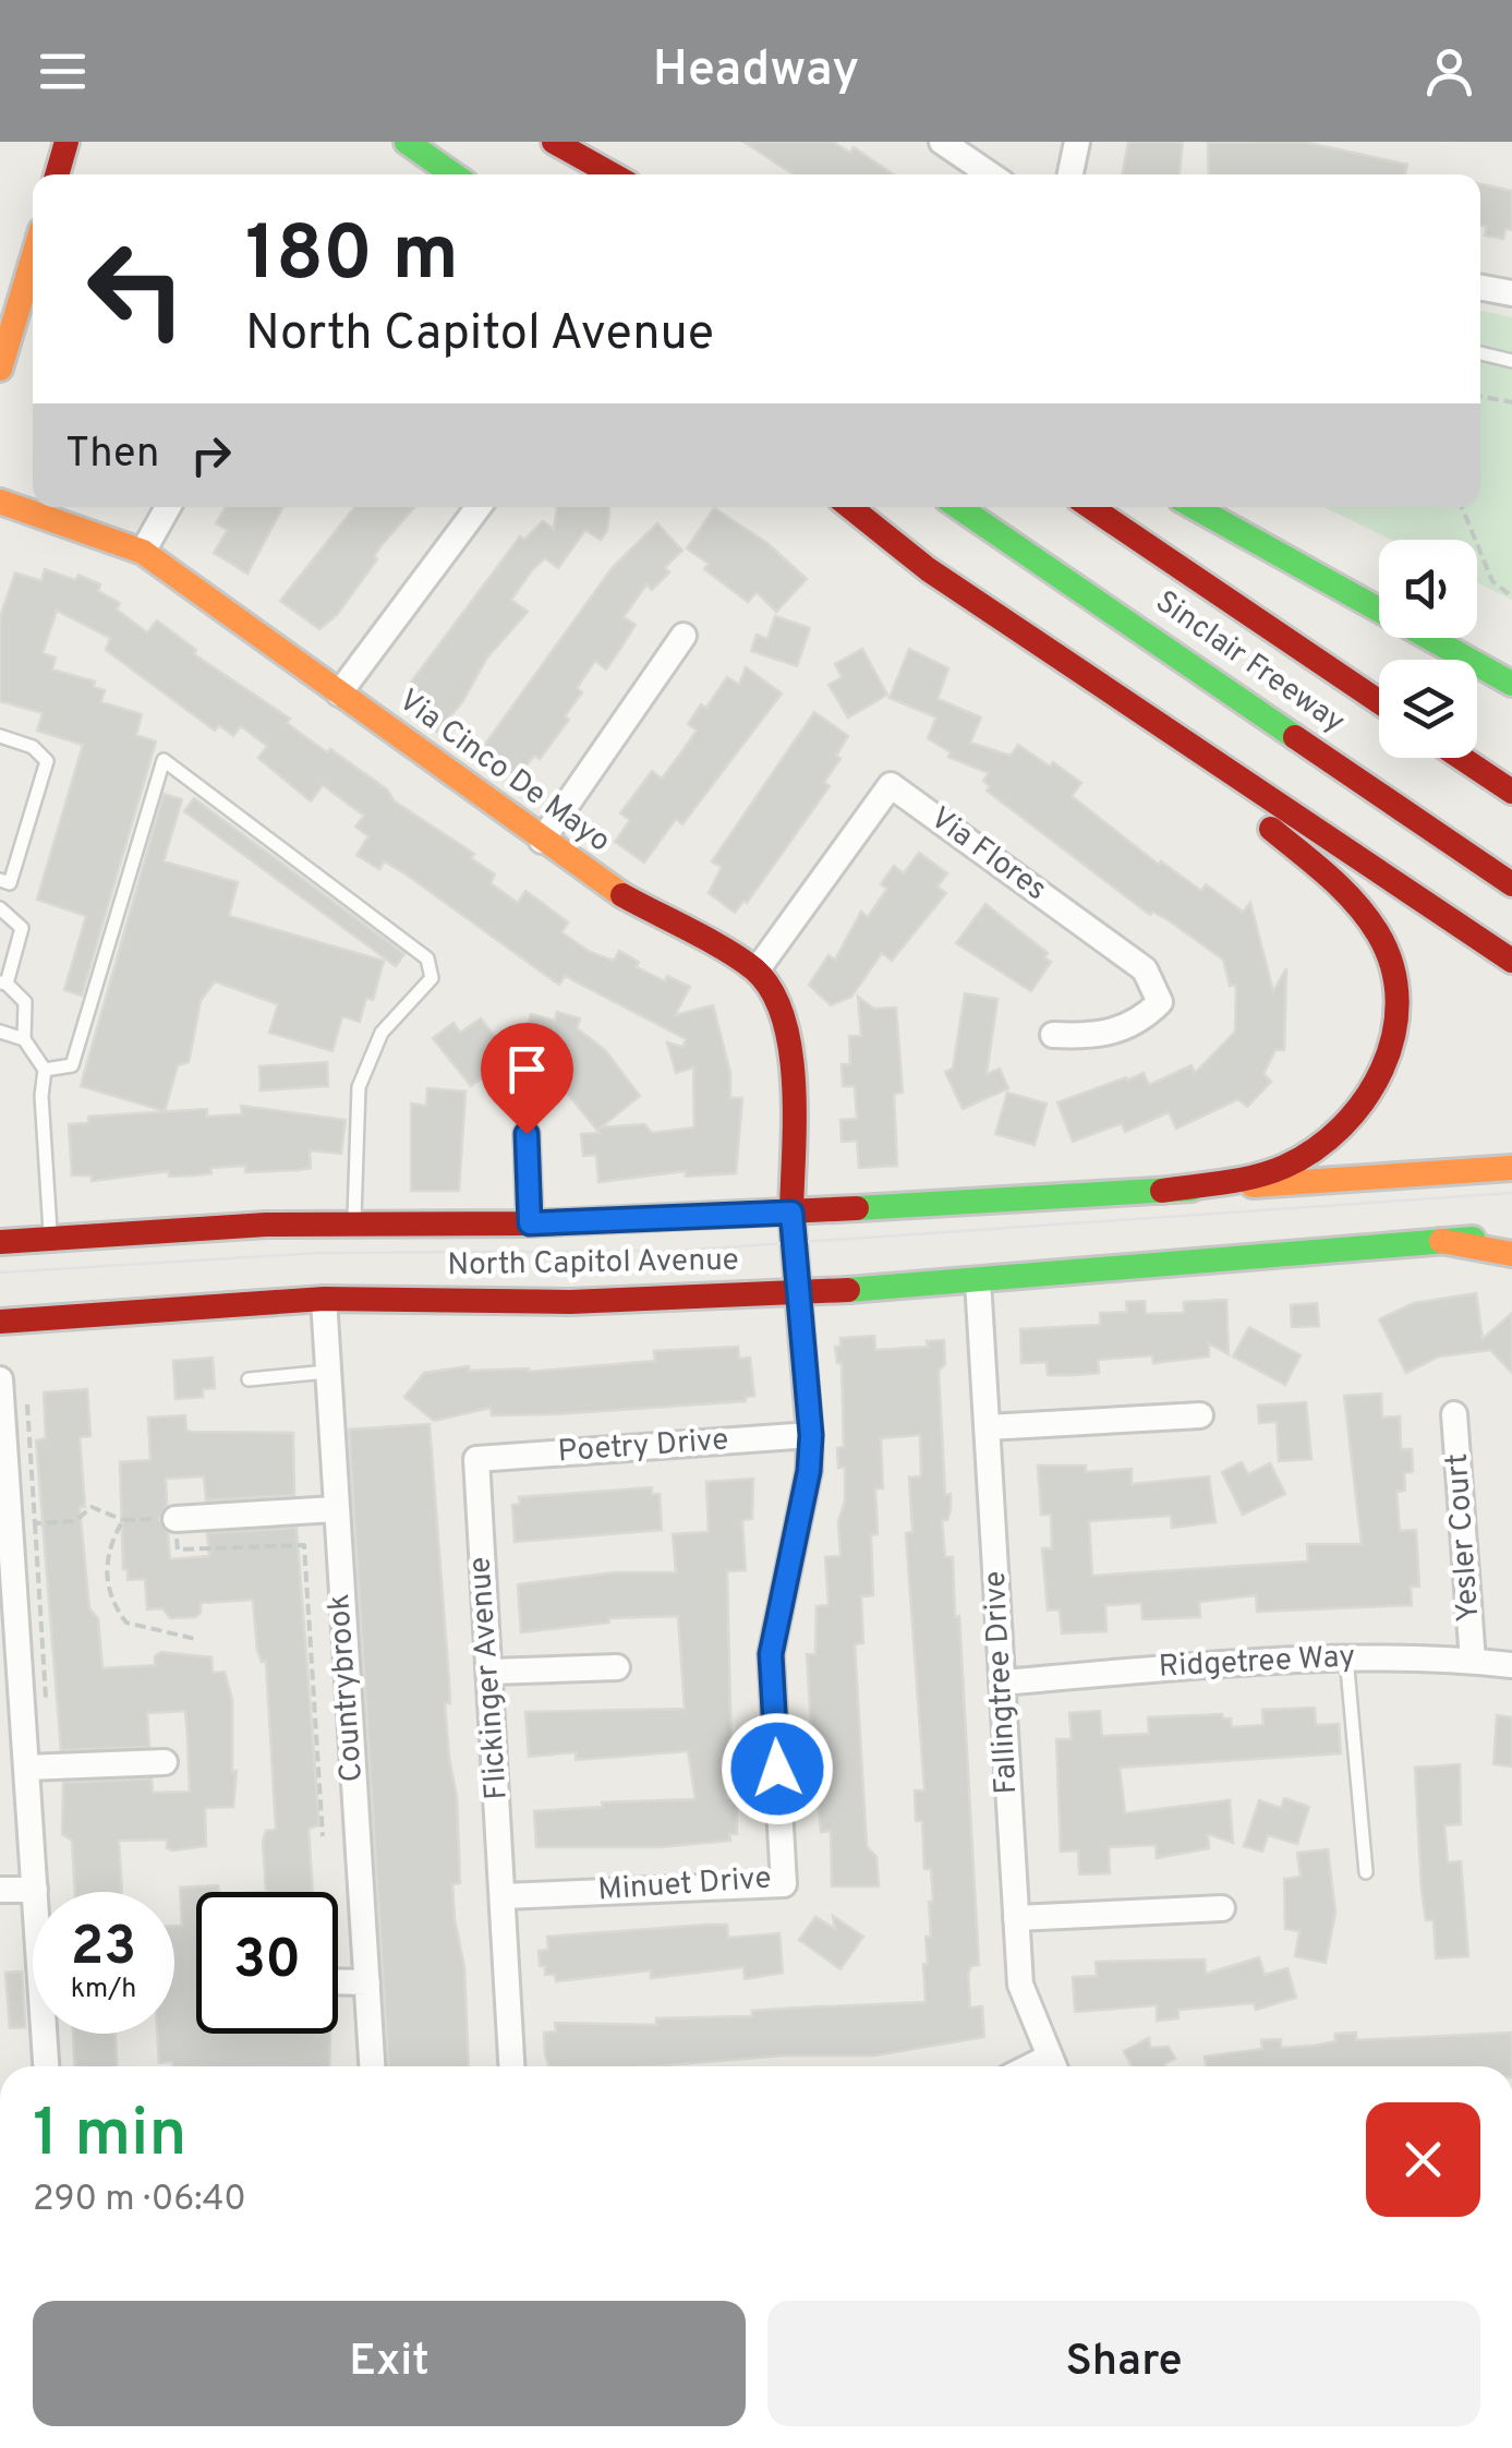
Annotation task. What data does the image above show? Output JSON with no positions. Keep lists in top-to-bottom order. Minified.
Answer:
{"streets":{"main road":["Sinclair Freeway","Via Cinco De Mayo","North Capitol Avenue"],"street":["Via Flores","Poetry Drive","Yesler Court","Ridgetree Way","Flickinger Avenue","Fallingtree Drive","Countrybrook","Minuet Drive"]},"crossings":[["Via Cinco De Mayo","Via Flores"],["North Capitol Avenue","Fallingtree Drive"],["North Capitol Avenue","Countrybrook"],["North Capitol Avenue","Minuet Drive"],["Poetry Drive","Flickinger Avenue"],["Poetry Drive","Minuet Drive"],["Yesler Court","Ridgetree Way"],["Ridgetree Way","Fallingtree Drive"],["Flickinger Avenue","Minuet Drive"]],"page":{"header":"Headway","turn":["180 m","North Capitol Avenue"],"then":"Then","speed":"23 km/h","limit":"30","heading":["1 min","290 m · 06:40"],"buttons":["Exit","Share"]}}
